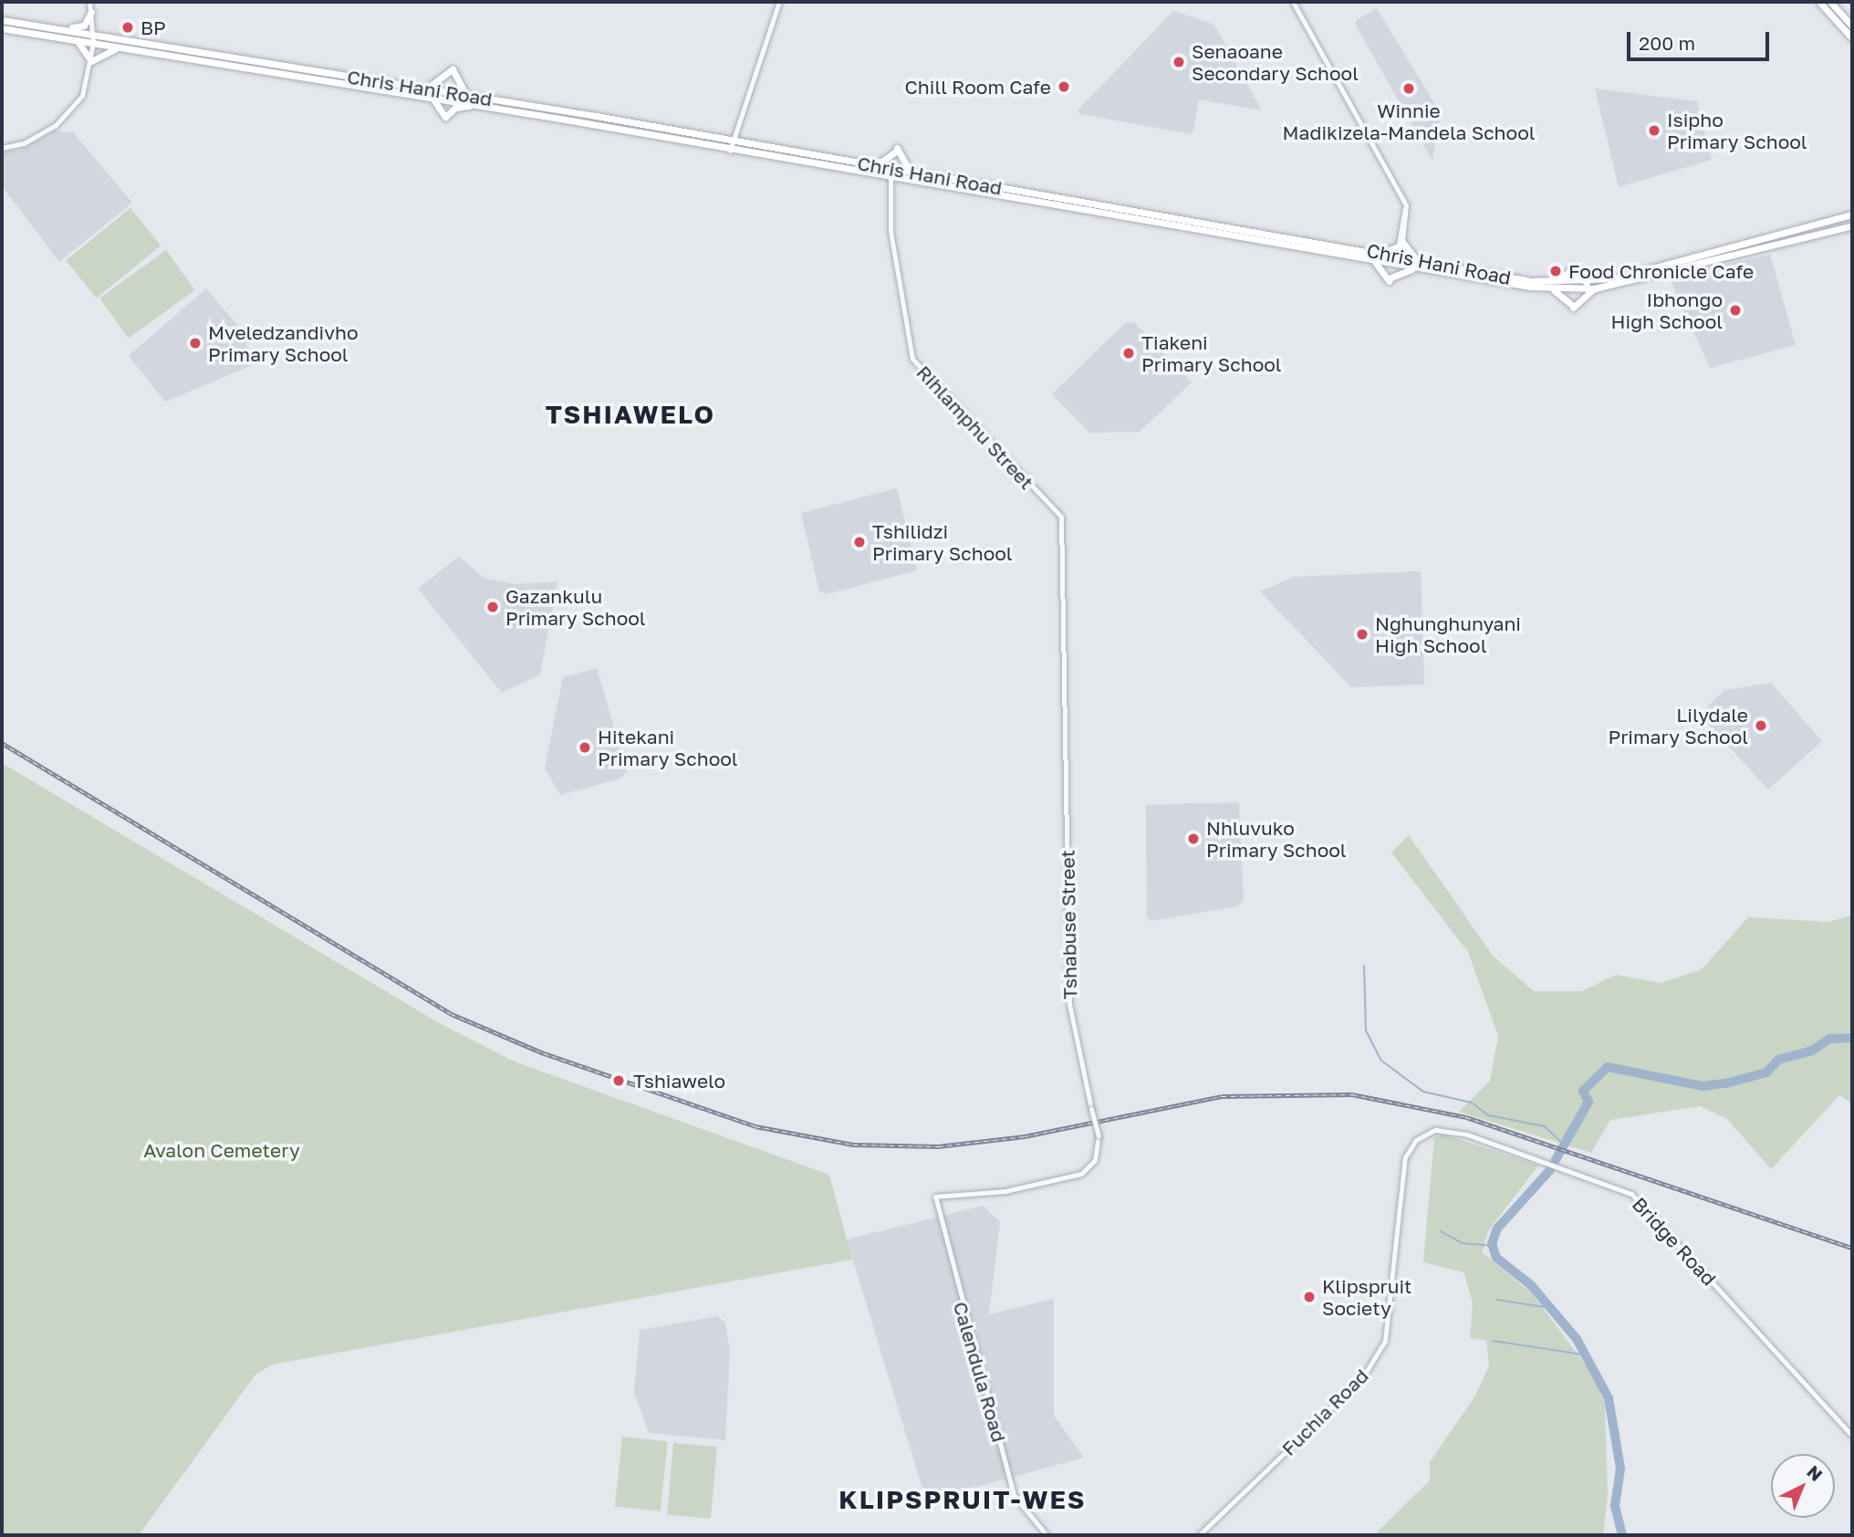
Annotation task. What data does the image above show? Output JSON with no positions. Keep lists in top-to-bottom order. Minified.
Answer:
{"streets":{"main road":["Chris Hani Road"],"street":["Rihlamphu Street","Tshabuse Street","Bridge Road","Calendula Road","Fuchia Road"]},"crossings":[["Chris Hani Road","Rihlamphu Street"],["Rihlamphu Street","Tshabuse Street"],["Tshabuse Street","Calendula Road"],["Bridge Road","Fuchia Road"]],"districts":["TSHIAWELO","KLIPSPRUIT-WES"],"parks":["Avalon Cemetery"],"places":["BP","Senaoane Secondary School","Chill Room Cafe","Winnie Madikizela-Mandela School","Isipho Primary School","Food Chronicle Cafe","Ibhongo High School","Mveledzandivho Primary School","Tiakeni Primary School","Tshilidzi Primary School","Gazankulu Primary School","Nghunghunyani High School","Lilydale Primary School","Hitekani Primary School","Nhluvuko Primary School","Tshiawelo","Klipspruit Society"],"scale_bar":"200 m","north":"top right"}
